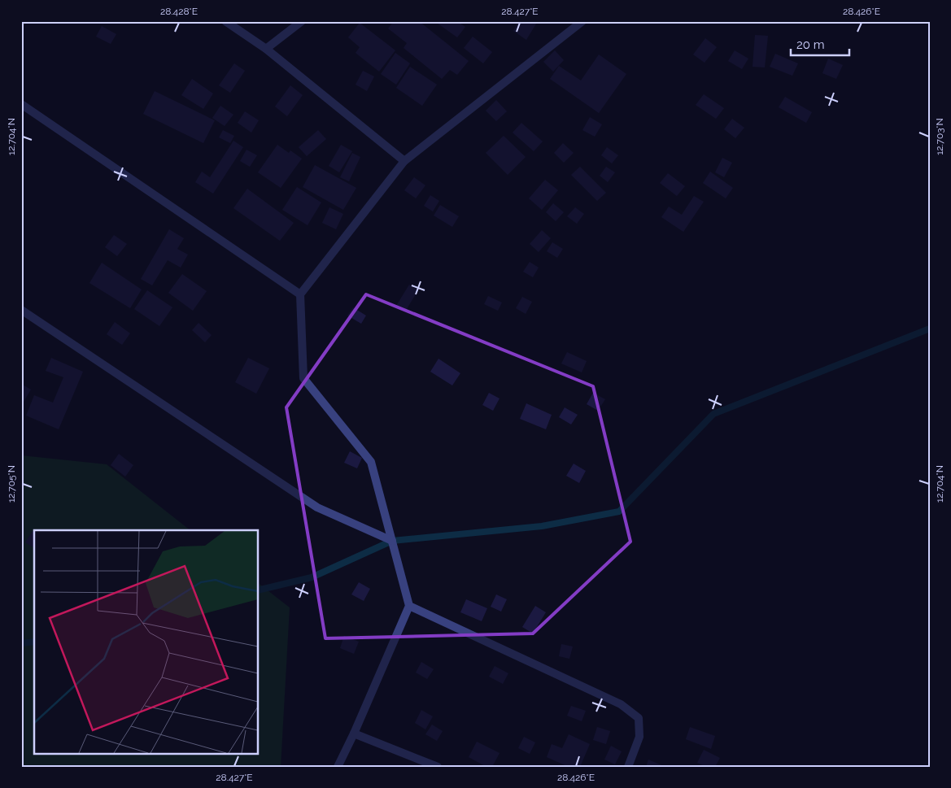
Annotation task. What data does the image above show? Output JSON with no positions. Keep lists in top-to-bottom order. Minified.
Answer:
{"scale_bar":"20 m","coordinates":["28.428°E","28.427°E","28.426°E","12.704°N","12.703°N","12.705°N"]}
